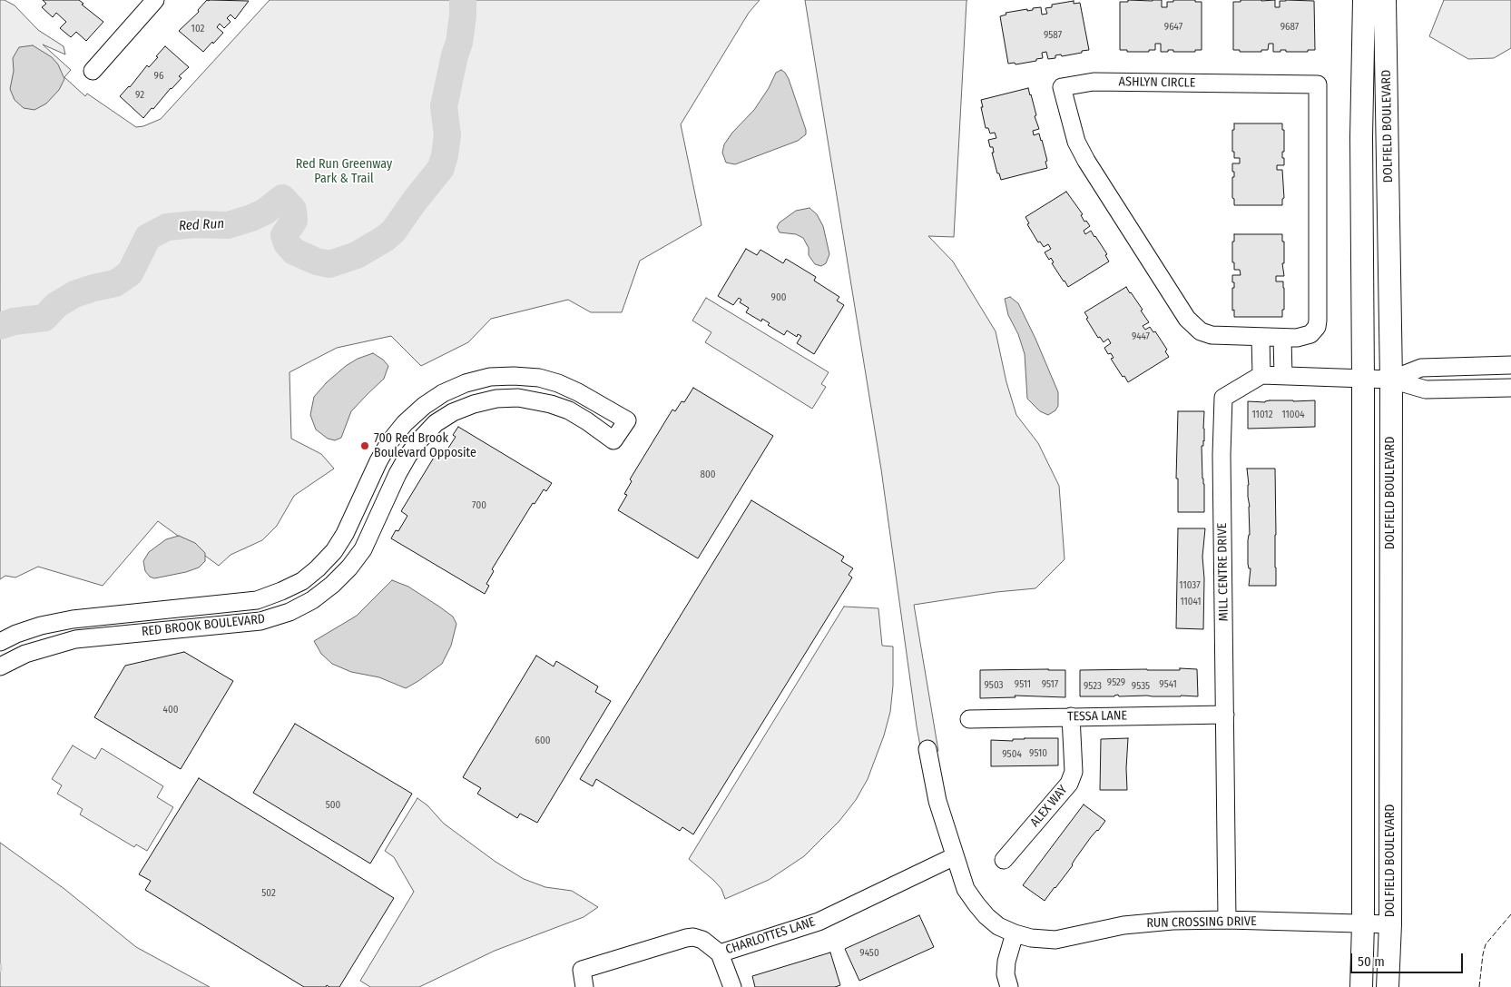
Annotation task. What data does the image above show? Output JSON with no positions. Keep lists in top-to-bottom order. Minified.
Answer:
{"streets":{"main road":["DOLFIELD BOULEVARD"],"street":["ASHLYN CIRCLE","MILL CENTRE DRIVE","RED BROOK BOULEVARD","TESSA LANE","ALEX WAY","RUN CROSSING DRIVE","CHARLOTTES LANE"]},"crossings":[["DOLFIELD BOULEVARD","RUN CROSSING DRIVE"],["MILL CENTRE DRIVE","TESSA LANE"],["MILL CENTRE DRIVE","RUN CROSSING DRIVE"],["TESSA LANE","ALEX WAY"],["RUN CROSSING DRIVE","CHARLOTTES LANE"]],"water":["Red Run"],"parks":["Red Run Greenway Park & Trail"],"places":["700 Red Brook Boulevard Opposite"],"house_numbers":["9647","9687","102","9587","96","92","900","9447","11012","11004","800","700","11037","11041","9529","9511","9517","9541","9503","9523","9535","400","600","9510","9504","500","502","9450"],"scale_bar":"50 m"}
